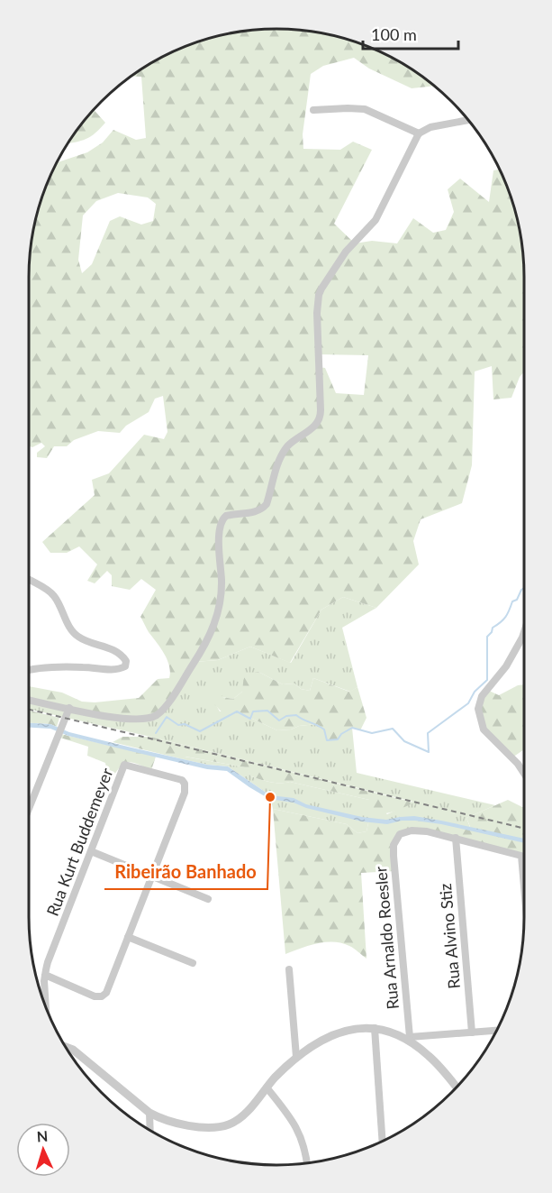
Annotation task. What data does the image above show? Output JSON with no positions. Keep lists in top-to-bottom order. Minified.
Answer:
{"streets":{"street":["Rua Kurt Buddemeyer","Rua Alvino Stiz","Rua Arnaldo Roesler"]},"crossings":[["Rua Alvino Stiz","Rua Arnaldo Roesler"]],"places":["Ribeirão Banhado"],"scale_bar":"100 m","north":"top"}
